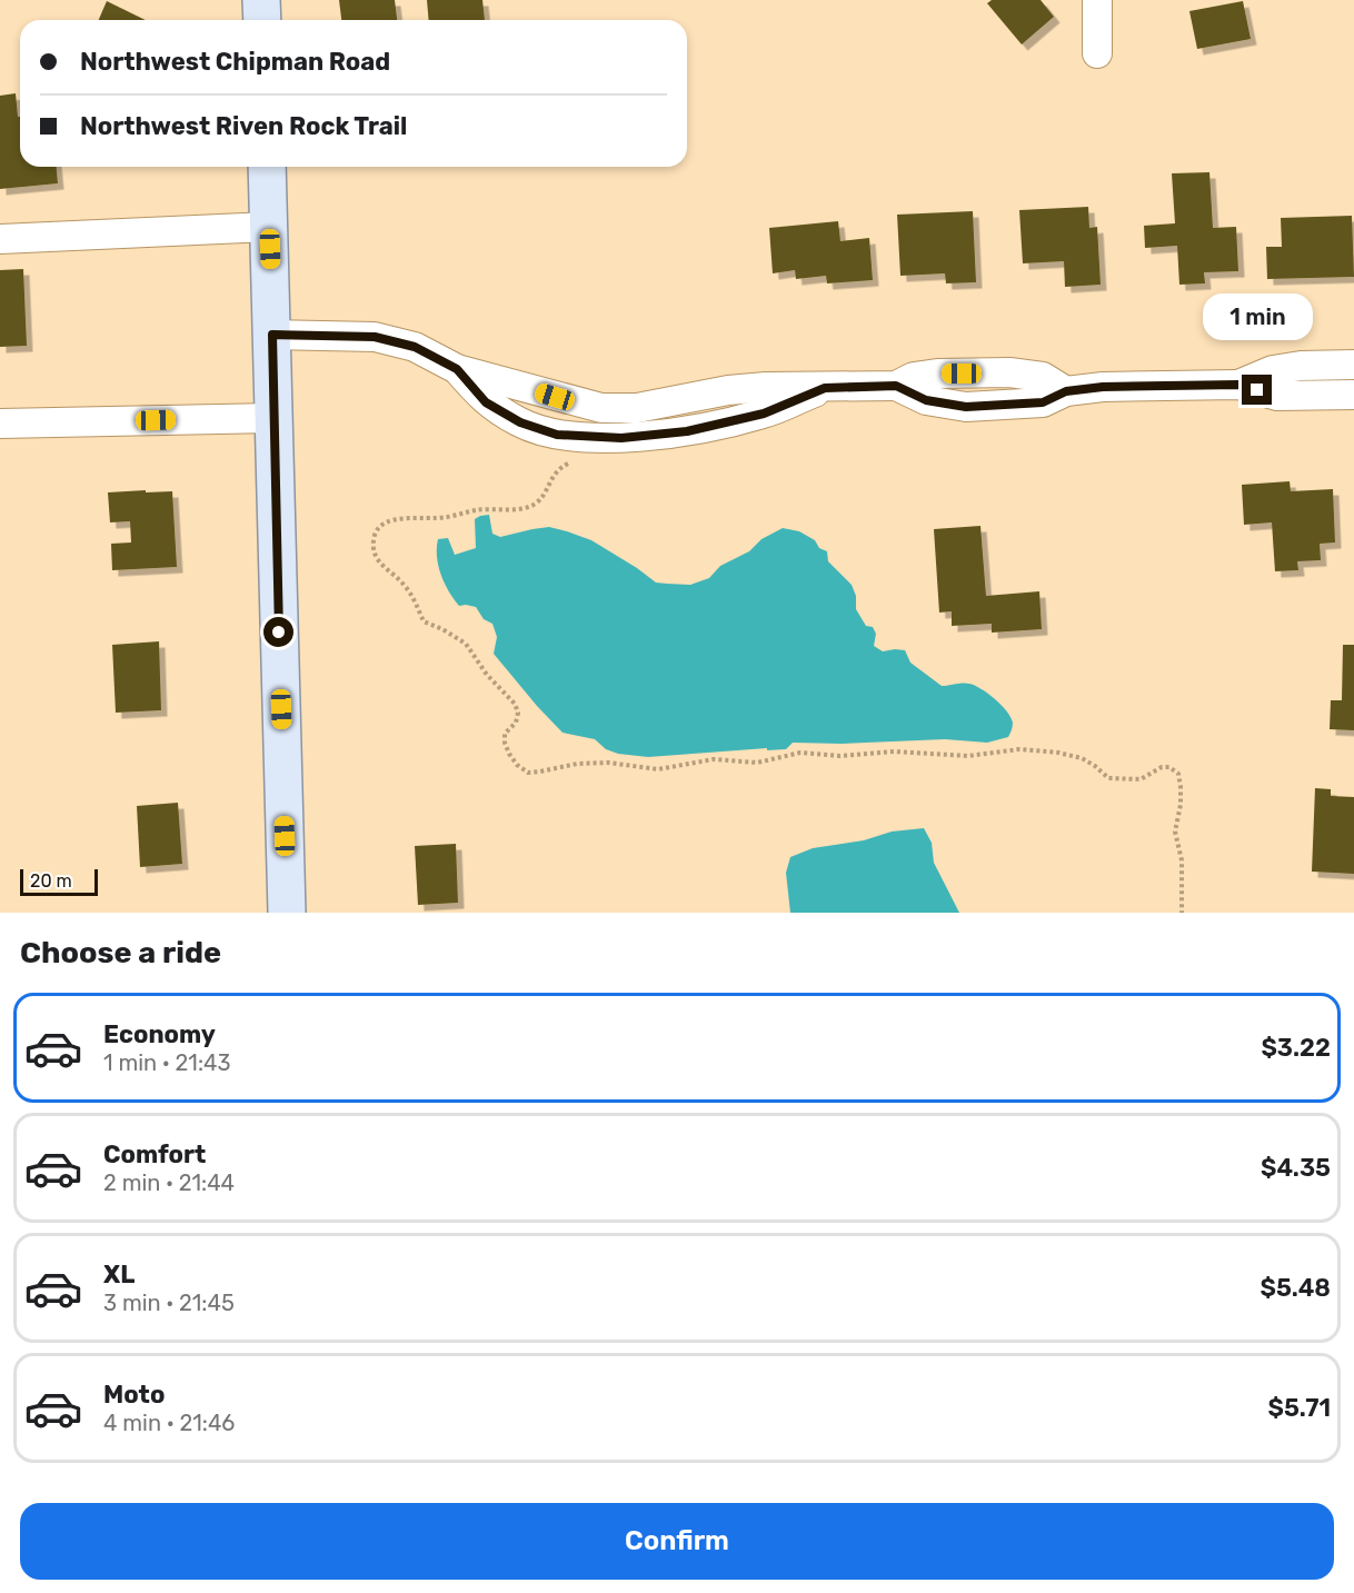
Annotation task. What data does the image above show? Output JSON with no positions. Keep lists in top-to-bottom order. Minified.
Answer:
{"scale_bar":"20 m","page":{"banner":["Northwest Chipman Road","Northwest Riven Rock Trail"],"bubble":"1 min","scale":"20 m","heading":"Choose a ride","list":[{"name":"Economy","note":"1 min · 21:43","value":"$3.22"},{"name":"Comfort","note":"2 min · 21:44","value":"$4.35"},{"name":"XL","note":"3 min · 21:45","value":"$5.48"},{"name":"Moto","note":"4 min · 21:46","value":"$5.71"}],"buttons":"Confirm"}}
